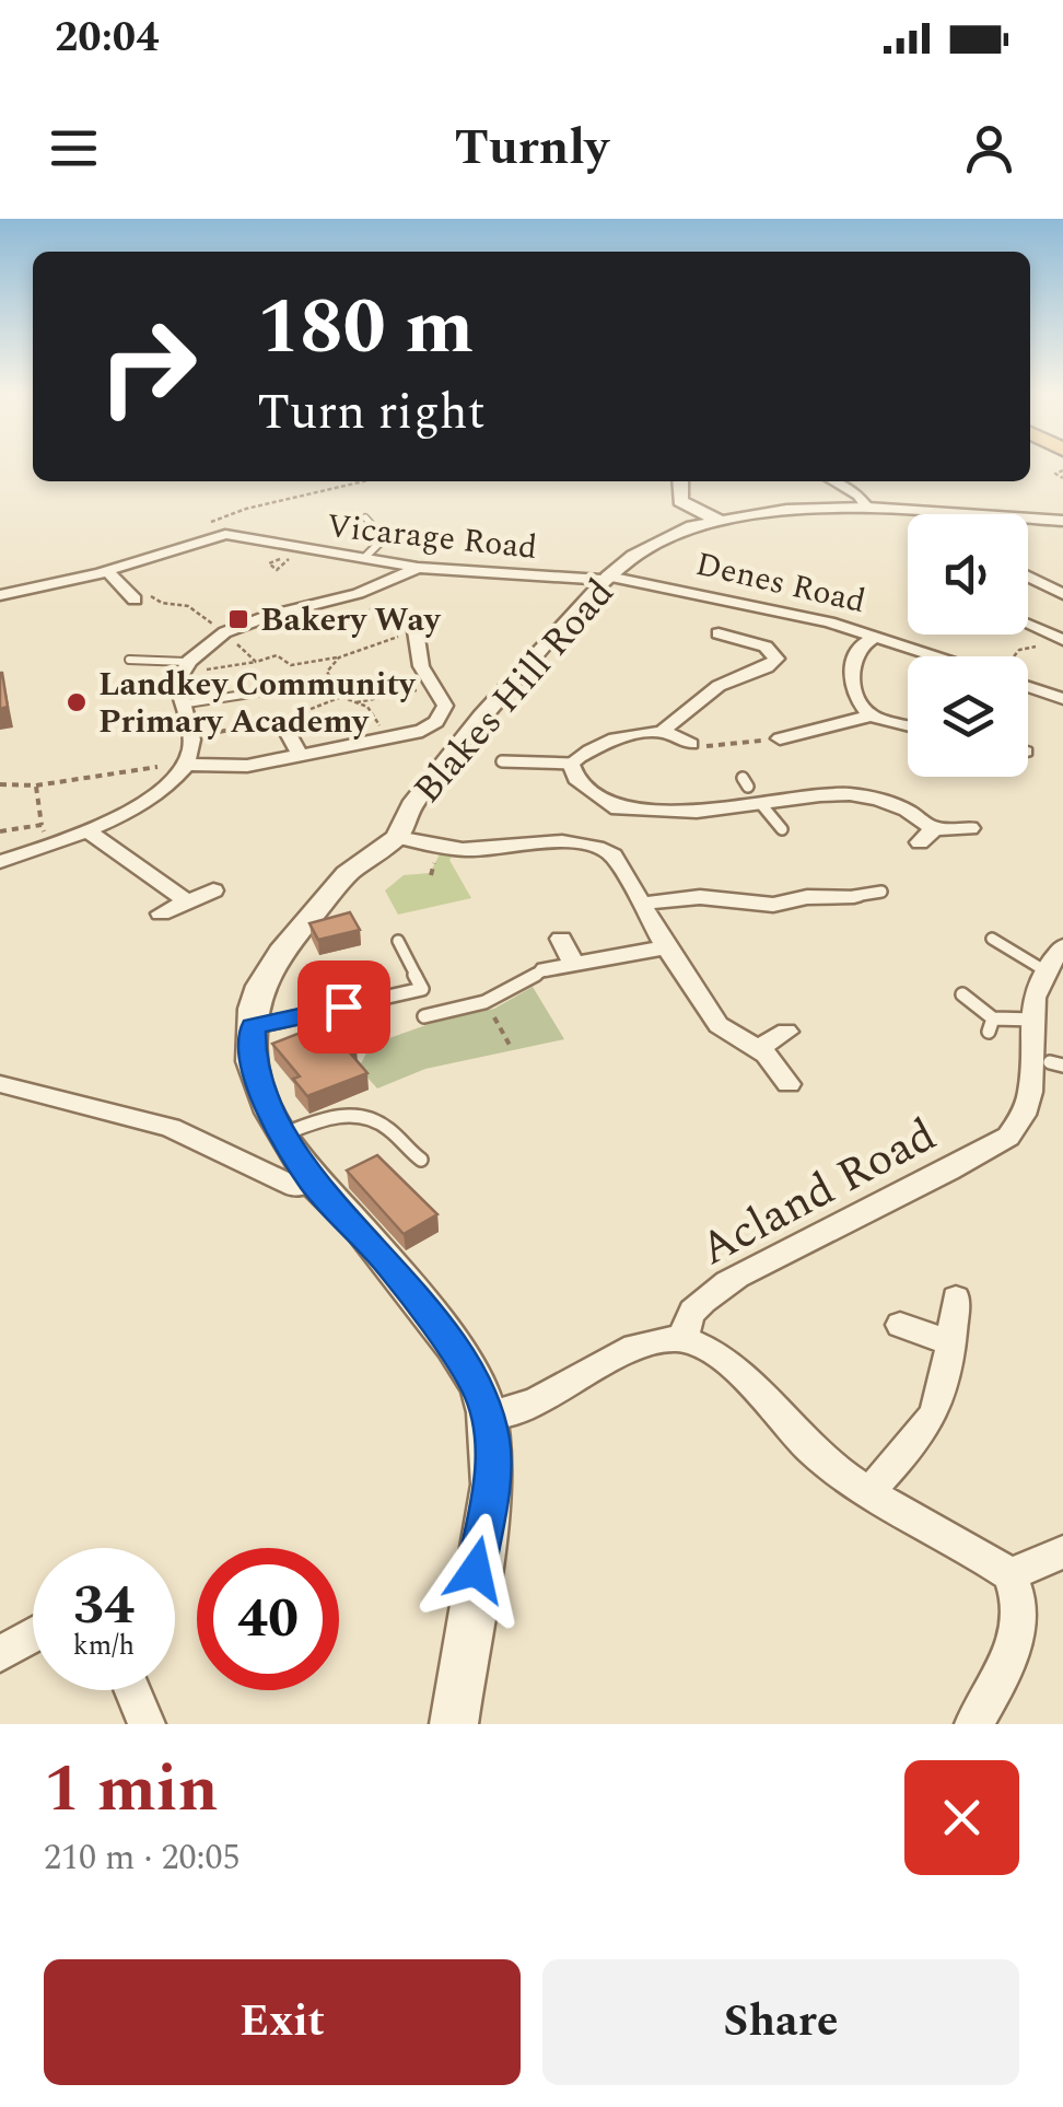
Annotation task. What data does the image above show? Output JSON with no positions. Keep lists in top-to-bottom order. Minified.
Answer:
{"streets":{"street":["Vicarage Road","Denes Road","Blakes Hill Road","Acland Road"]},"crossings":[["Vicarage Road","Denes Road"],["Vicarage Road","Blakes Hill Road"],["Denes Road","Blakes Hill Road"]],"places":{"transit":["Bakery Way"],"other":["Landkey Community Primary Academy"]},"page":{"status":"20:04","header":"Turnly","turn":["180 m","Turn right"],"speed":"34 km/h","limit":"40","heading":["1 min","210 m · 20:05"],"buttons":["Exit","Share"]}}
